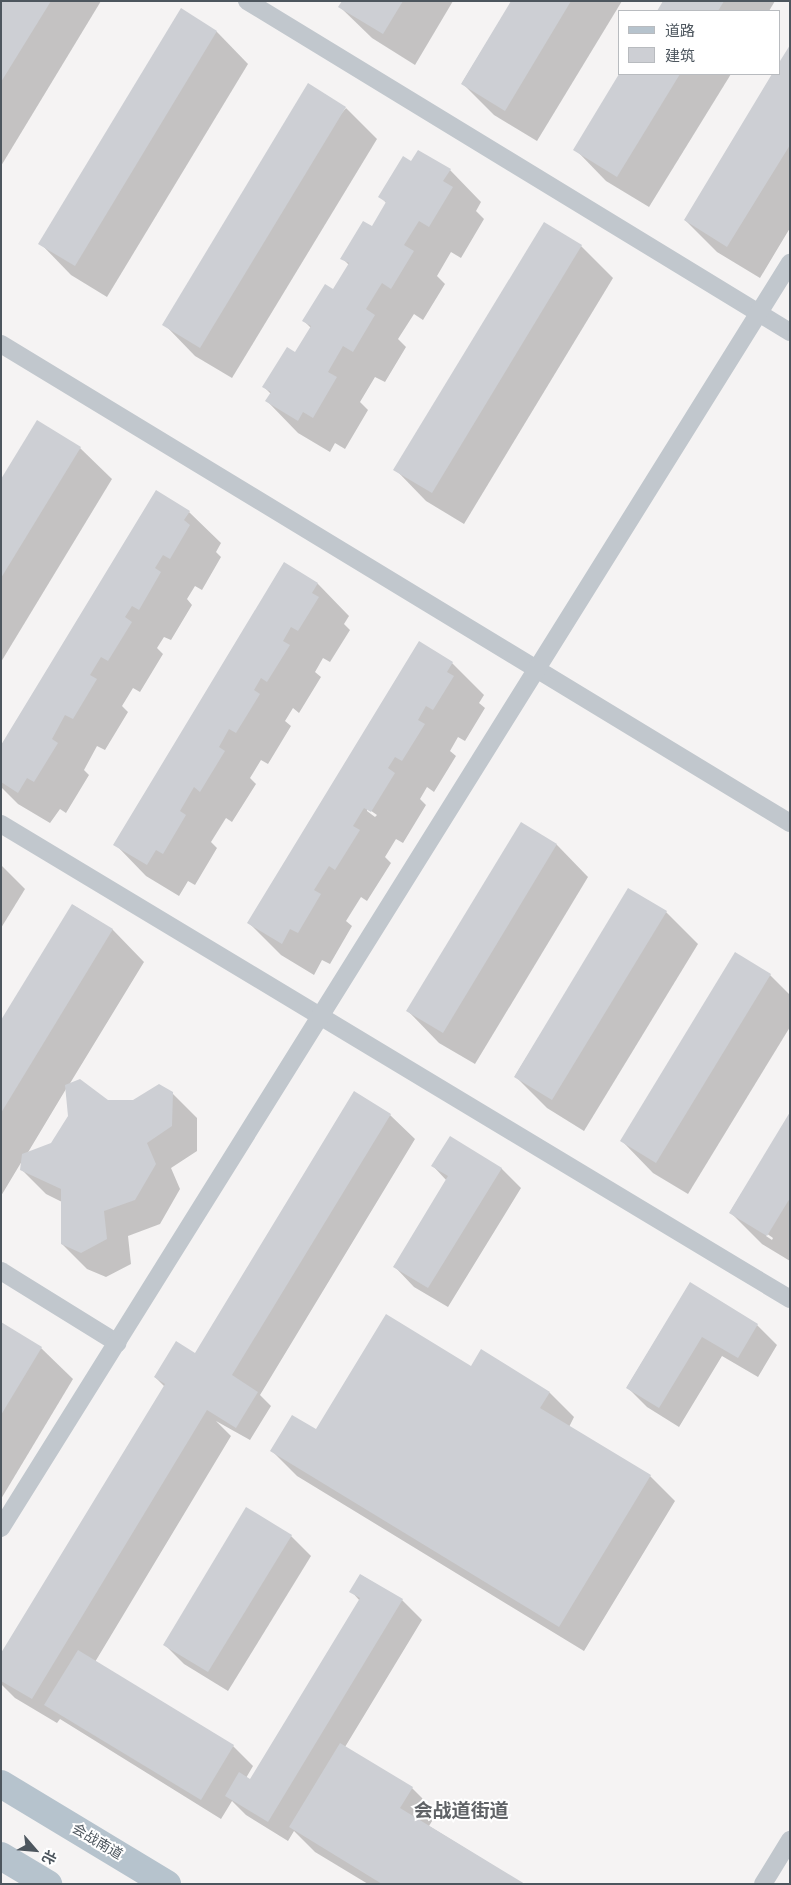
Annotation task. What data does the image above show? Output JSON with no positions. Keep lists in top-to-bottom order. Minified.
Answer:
{"streets":{"main road":["会战南道"]},"districts":["会战道街道"],"legend":["道路","建筑"],"north":"bottom right"}
